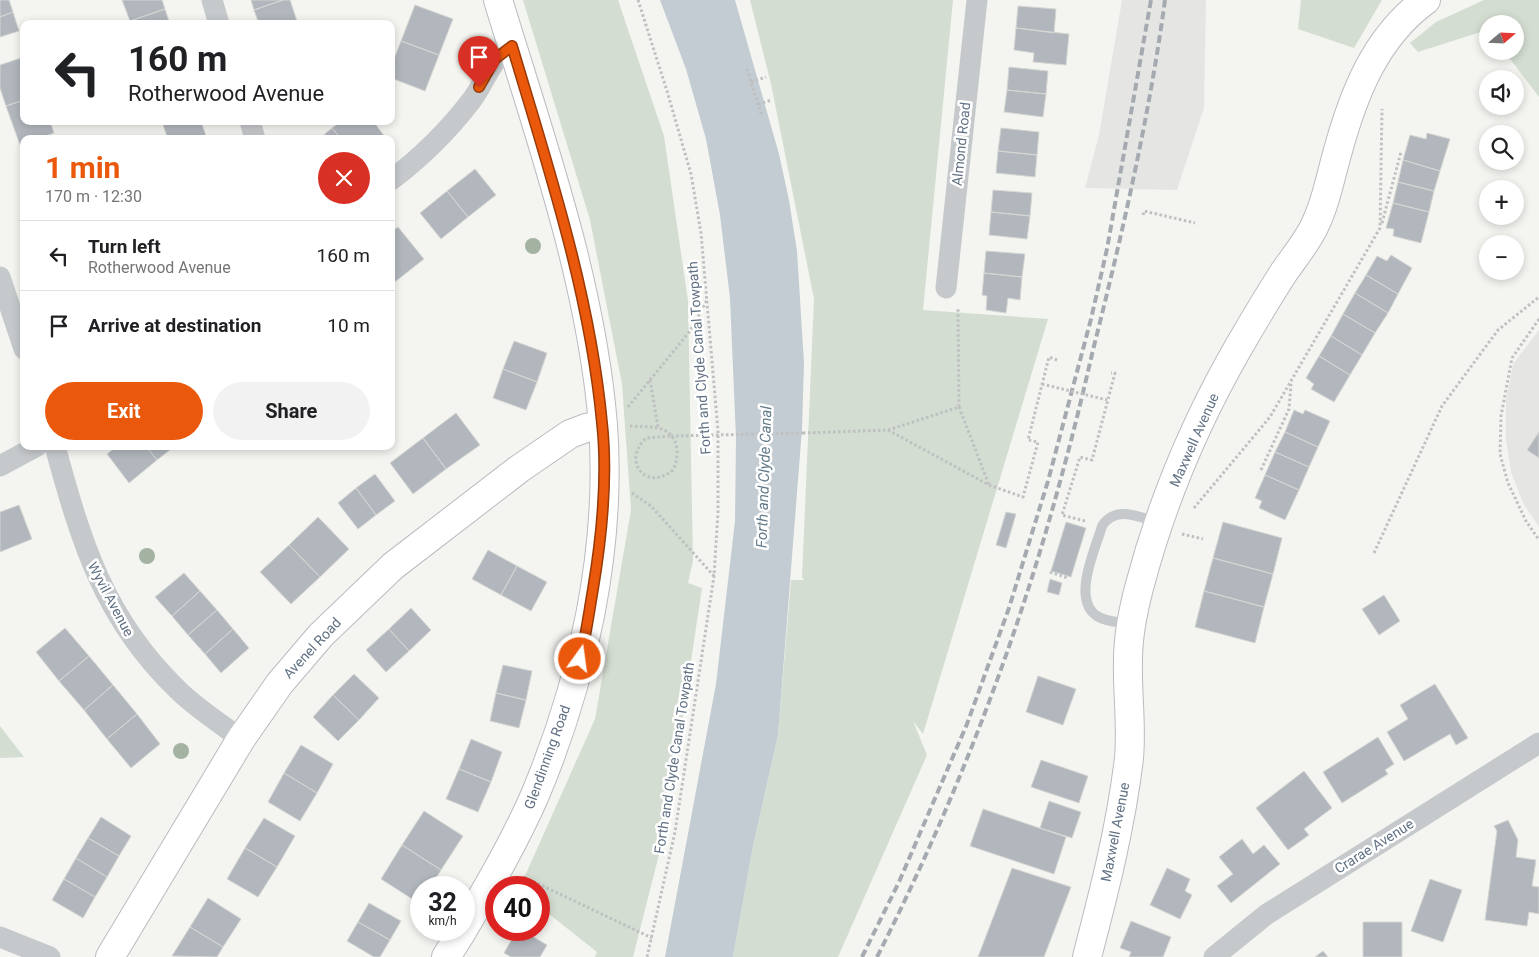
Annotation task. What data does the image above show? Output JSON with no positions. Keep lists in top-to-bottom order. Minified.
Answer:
{"streets":{"street":["Almond Road","Maxwell Avenue","Wyvil Avenue","Avenel Road","Glendinning Road","Crarae Avenue"],"path":["Forth and Clyde Canal Towpath"]},"crossings":[["Wyvil Avenue","Avenel Road"],["Avenel Road","Glendinning Road"]],"water":["Forth and Clyde Canal"],"north":"right","page":{"map_buttons":["+","−"],"turn":["160 m","Rotherwood Avenue"],"heading":["1 min","170 m · 12:30"],"list":[{"name":"Turn left","note":"Rotherwood Avenue","value":"160 m"},{"name":"Arrive at destination","value":"10 m"}],"buttons":["Exit","Share"],"speed":"32 km/h","limit":"40"}}
